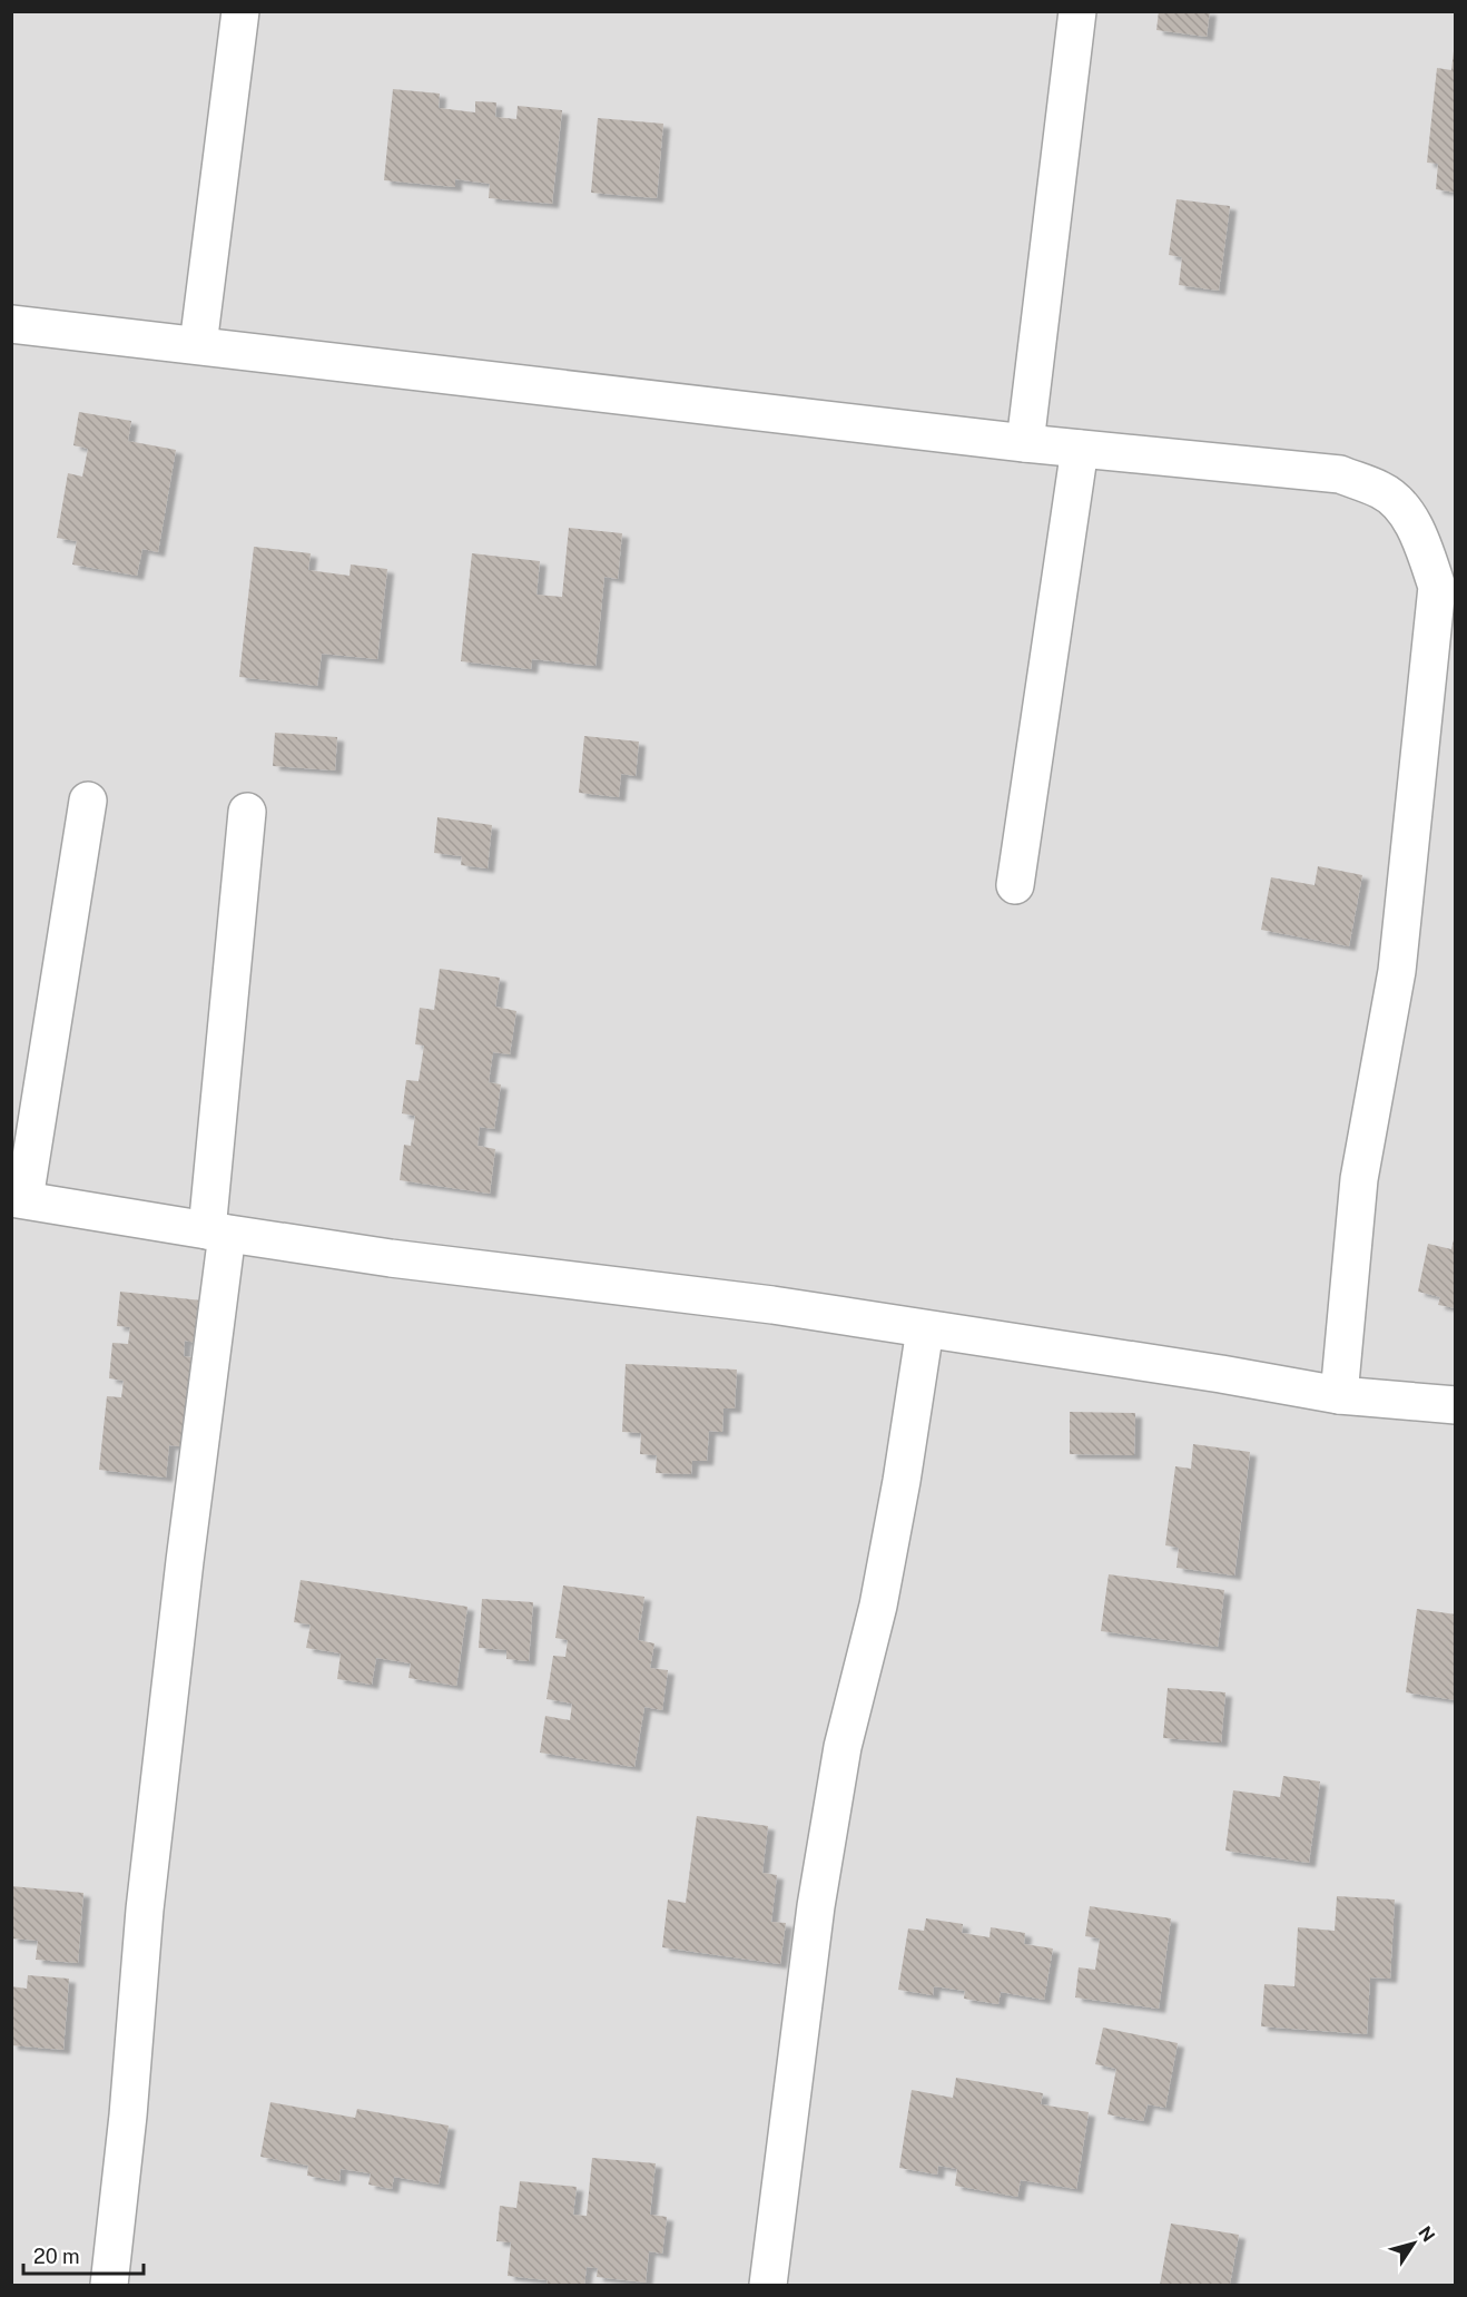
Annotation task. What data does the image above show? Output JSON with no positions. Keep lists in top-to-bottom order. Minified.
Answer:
{"scale_bar":"20 m","north":"top right"}
